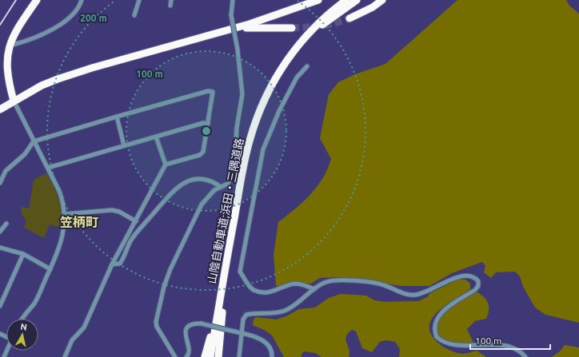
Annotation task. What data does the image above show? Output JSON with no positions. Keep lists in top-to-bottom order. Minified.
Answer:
{"streets":{"highway":["山陰自動車道;浜田・三隅道路"]},"districts":["笠柄町"],"scale_bar":"100 m","north":"top","rings":["200 m","100 m"]}
